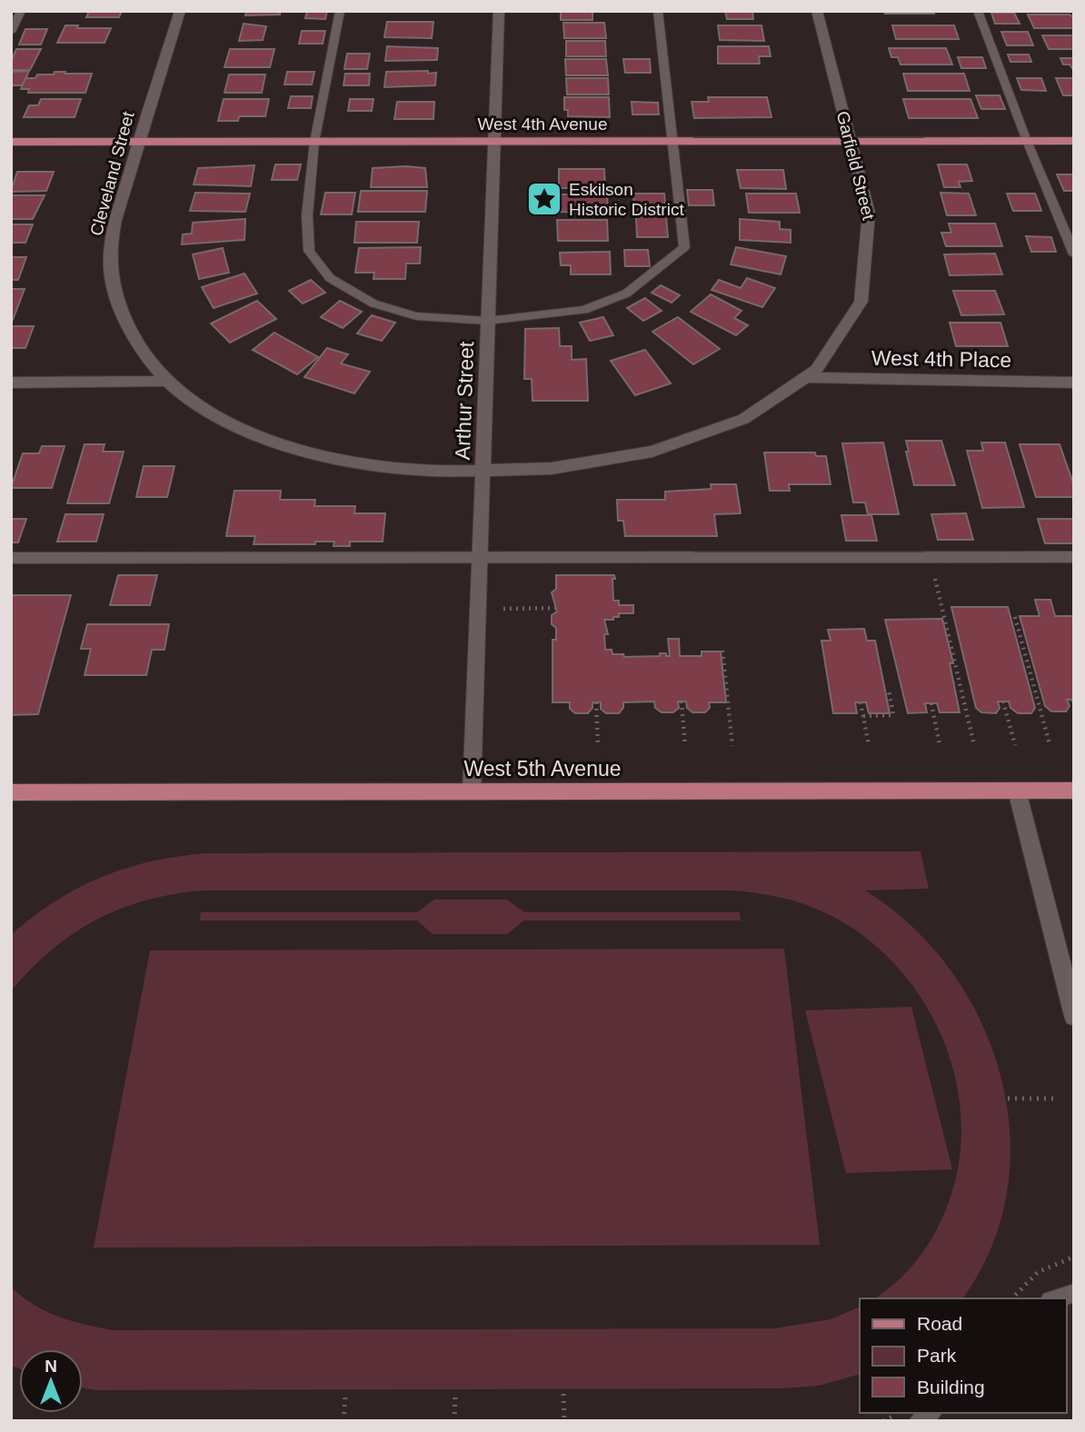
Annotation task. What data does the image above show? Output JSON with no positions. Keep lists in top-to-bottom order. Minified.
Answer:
{"streets":{"main road":["West 4th Avenue","West 5th Avenue"],"street":["Garfield Street","Cleveland Street","West 4th Place","Arthur Street"]},"crossings":[["West 4th Avenue","Garfield Street"],["West 4th Avenue","Cleveland Street"],["West 4th Avenue","Arthur Street"],["Garfield Street","Cleveland Street"],["Garfield Street","West 4th Place"],["Garfield Street","Arthur Street"],["Cleveland Street","Arthur Street"],["Arthur Street","West 5th Avenue"]],"places":{"place":["Eskilson Historic District"]},"legend":["Road","Park","Building"],"north":"top"}
